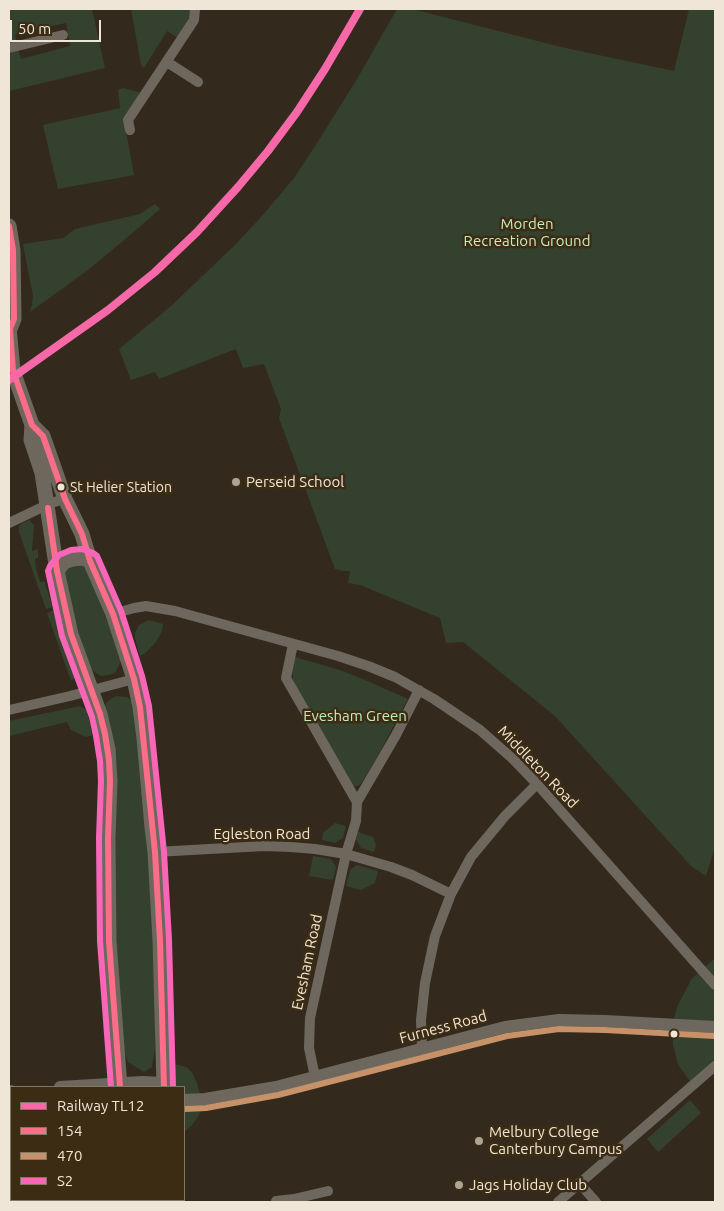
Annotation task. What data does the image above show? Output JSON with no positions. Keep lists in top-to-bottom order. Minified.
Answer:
{"streets":{"street":["Middleton Road","Egleston Road","Evesham Road","Furness Road"]},"crossings":[["Egleston Road","Evesham Road"],["Evesham Road","Furness Road"]],"parks":["Morden Recreation Ground","Evesham Green"],"places":["Perseid School","St Helier Station","Melbury College Canterbury Campus","Jags Holiday Club"],"lines":["rail line TL12","transit line 154","transit line S2","transit line 470"],"legend":["Railway TL12","154","470","S2"],"scale_bar":"50 m"}
